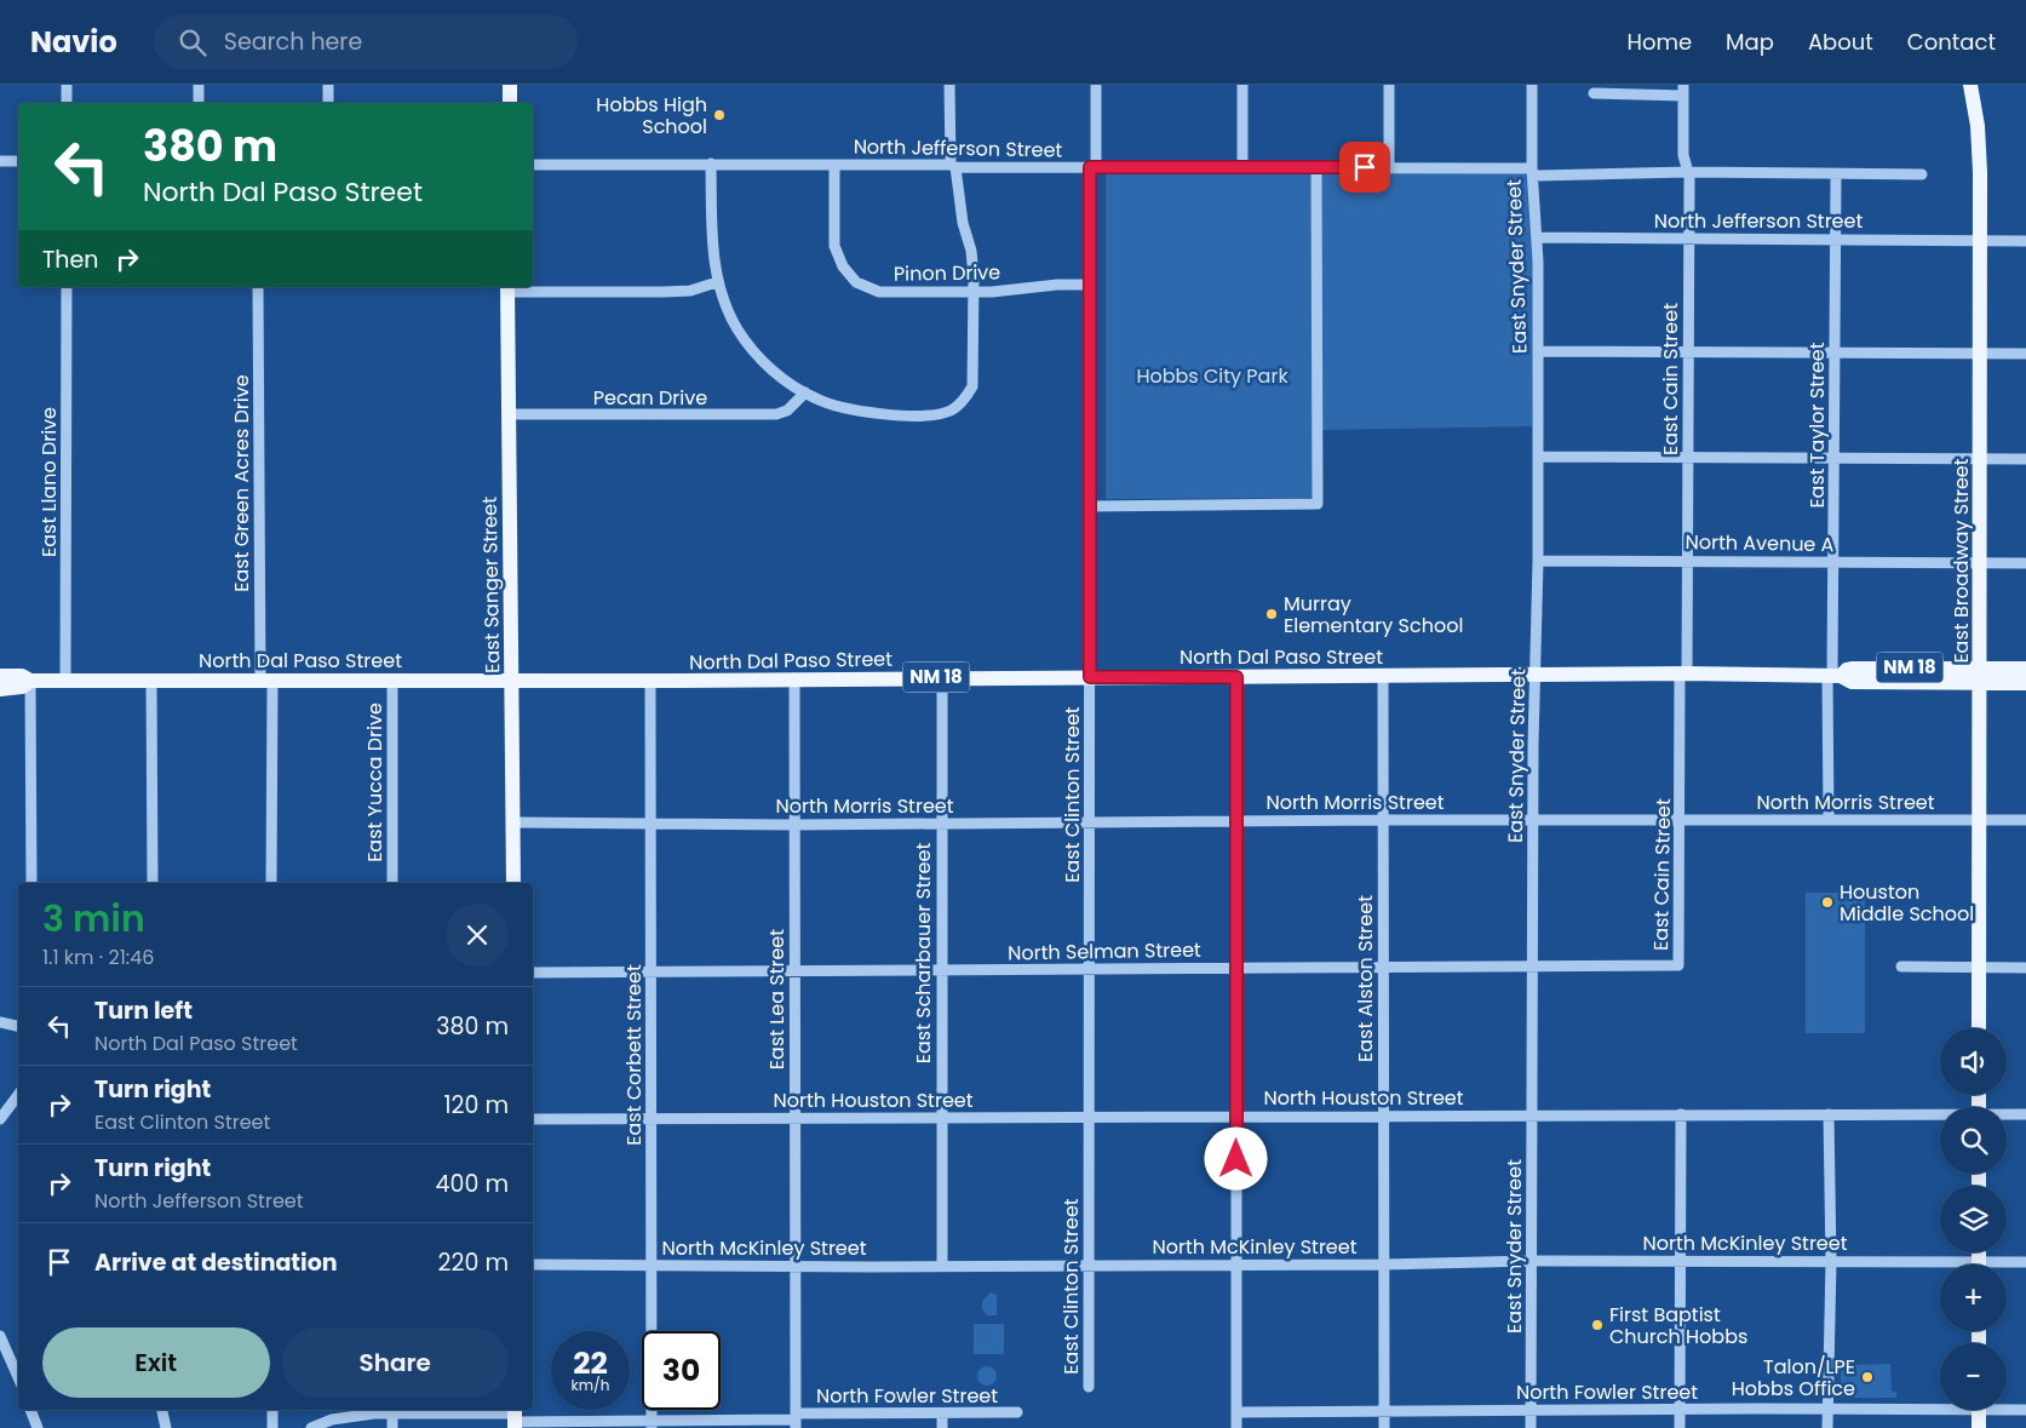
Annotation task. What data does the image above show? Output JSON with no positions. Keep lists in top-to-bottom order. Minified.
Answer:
{"streets":{"main road":["East Broadway Street","East Sanger Street","North Dal Paso Street","NM 18"],"street":["North Jefferson Street","East Snyder Street","Pinon Drive","East Cain Street","Pecan Drive","East Taylor Street","East Llano Drive","East Green Acres Drive","North Avenue A","East Yucca Drive","East Clinton Street","North Morris Street","North Selman Street","East Scharbauer Street","East Alston Street","East Lea Street","East Corbett Street","North Houston Street","North McKinley Street","North Fowler Street"]},"crossings":[["North Jefferson Street","East Snyder Street"],["North Jefferson Street","Pinon Drive"],["North Jefferson Street","East Cain Street"],["North Jefferson Street","East Taylor Street"],["North Jefferson Street","East Broadway Street"],["North Jefferson Street","East Clinton Street"],["East Snyder Street","North Avenue A"],["East Snyder Street","North Dal Paso Street"],["East Snyder Street","North Morris Street"],["East Snyder Street","North Selman Street"],["East Snyder Street","North Houston Street"],["East Snyder Street","North McKinley Street"],["East Snyder Street","North Fowler Street"],["Pinon Drive","East Clinton Street"],["East Cain Street","North Avenue A"],["East Cain Street","North Dal Paso Street"],["East Cain Street","North Morris Street"],["East Cain Street","North Selman Street"],["Pecan Drive","East Sanger Street"],["East Taylor Street","North Avenue A"],["East Taylor Street","North Dal Paso Street"],["East Taylor Street","North Morris Street"],["East Llano Drive","North Dal Paso Street"],["East Green Acres Drive","North Dal Paso Street"],["North Avenue A","East Broadway Street"],["East Broadway Street","North Dal Paso Street"],["East Broadway Street","North Morris Street"],["East Sanger Street","North Dal Paso Street"],["East Sanger Street","North Morris Street"],["North Dal Paso Street","East Yucca Drive"],["North Dal Paso Street","East Clinton Street"],["North Dal Paso Street","East Scharbauer Street"],["North Dal Paso Street","East Alston Street"],["North Dal Paso Street","East Lea Street"],["North Dal Paso Street","East Corbett Street"],["East Clinton Street","North Morris Street"],["East Clinton Street","North Selman Street"],["East Clinton Street","North Houston Street"],["East Clinton Street","North McKinley Street"],["North Morris Street","East Scharbauer Street"],["North Morris Street","East Alston Street"],["North Morris Street","East Lea Street"],["North Morris Street","East Corbett Street"],["North Selman Street","East Scharbauer Street"],["North Selman Street","East Alston Street"],["North Selman Street","East Lea Street"],["North Selman Street","East Corbett Street"],["East Scharbauer Street","North Houston Street"],["East Scharbauer Street","North McKinley Street"],["East Alston Street","North Houston Street"],["East Alston Street","North McKinley Street"],["East Alston Street","North Fowler Street"],["East Lea Street","North Houston Street"],["East Lea Street","North McKinley Street"],["East Lea Street","North Fowler Street"],["East Corbett Street","North Houston Street"],["East Corbett Street","North McKinley Street"],["East Corbett Street","North Fowler Street"]],"parks":["Hobbs City Park"],"places":["Hobbs High School","Murray Elementary School","Houston Middle School","First Baptist Church Hobbs","Talon/LPE Hobbs Office"],"page":{"header":"Navio","search":"Search here","nav":["Home","Map","About","Contact"],"turn":["380 m","North Dal Paso Street"],"then":"Then","heading":["3 min","1.1 km · 21:46"],"list":[{"name":"Turn left","note":"North Dal Paso Street","value":"380 m"},{"name":"Turn right","note":"East Clinton Street","value":"120 m"},{"name":"Turn right","note":"North Jefferson Street","value":"400 m"},{"name":"Arrive at destination","value":"220 m"}],"map_buttons":["+","−"],"buttons":["Exit","Share"],"speed":"22 km/h","limit":"30"}}
